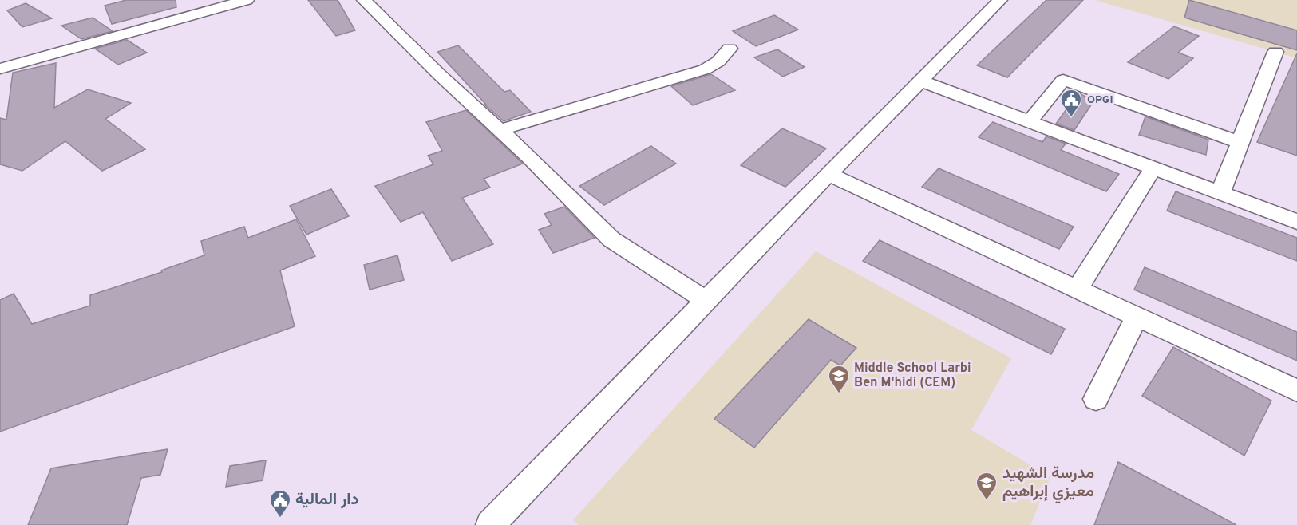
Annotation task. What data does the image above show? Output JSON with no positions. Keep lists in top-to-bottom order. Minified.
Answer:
{"places":{"public building":["OPGI","دار المالية"],"school or university":["Middle School Larbi Ben M'hidi (CEM)","مدرسة الشهيد معيزي إبراهيم"]}}
